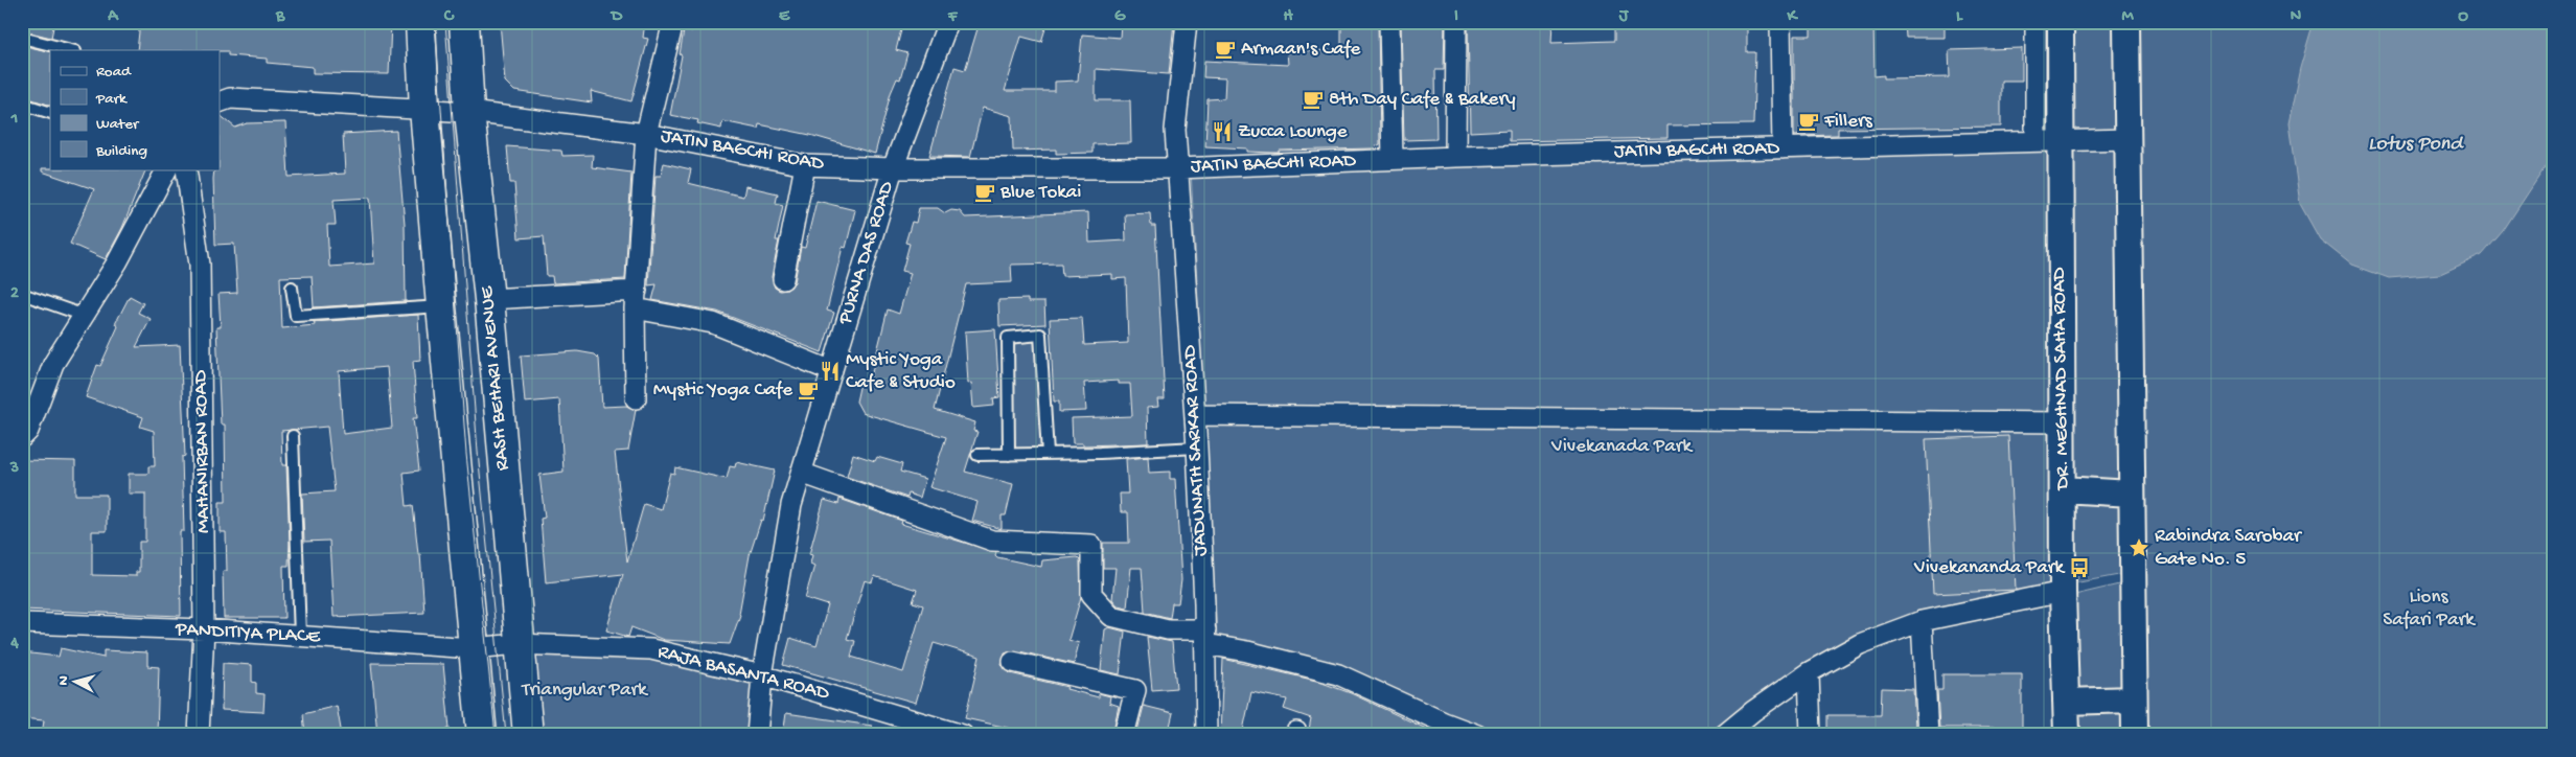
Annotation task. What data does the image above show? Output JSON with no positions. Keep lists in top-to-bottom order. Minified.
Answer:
{"streets":{"main road":["RASH BEHARI AVENUE"],"street":["JATIN BAGCHI ROAD","PURNA DAS ROAD","DR. MEGHNAD SAHA ROAD","JADUNATH SARKAR ROAD","MAHANIRBAN ROAD","PANDITIYA PLACE","RAJA BASANTA ROAD"]},"crossings":[["JATIN BAGCHI ROAD","PURNA DAS ROAD"],["JATIN BAGCHI ROAD","RASH BEHARI AVENUE"],["JATIN BAGCHI ROAD","DR. MEGHNAD SAHA ROAD"],["JATIN BAGCHI ROAD","JADUNATH SARKAR ROAD"],["PURNA DAS ROAD","RAJA BASANTA ROAD"],["RASH BEHARI AVENUE","PANDITIYA PLACE"],["RASH BEHARI AVENUE","RAJA BASANTA ROAD"],["MAHANIRBAN ROAD","PANDITIYA PLACE"],["PANDITIYA PLACE","RAJA BASANTA ROAD"]],"water":["Lotus Pond"],"parks":["Vivekanada Park","Lions Safari Park","Triangular Park"],"places":{"cafe":["Armaan's Cafe","8th Day Cafe & Bakery","Fillers","Blue Tokai","Mystic Yoga Cafe"],"restaurant":["Zucca Lounge","Mystic Yoga Cafe & Studio"],"place":["Rabindra Sarobar Gate No. 5"],"bus stop":["Vivekananda Park"]},"legend":["Road","Park","Water","Building"],"north":"left","grid":{"columns":["A","B","C","D","E","F","G","H","I","J","K","L","M","N","O"],"rows":["1","2","3","4"]}}
